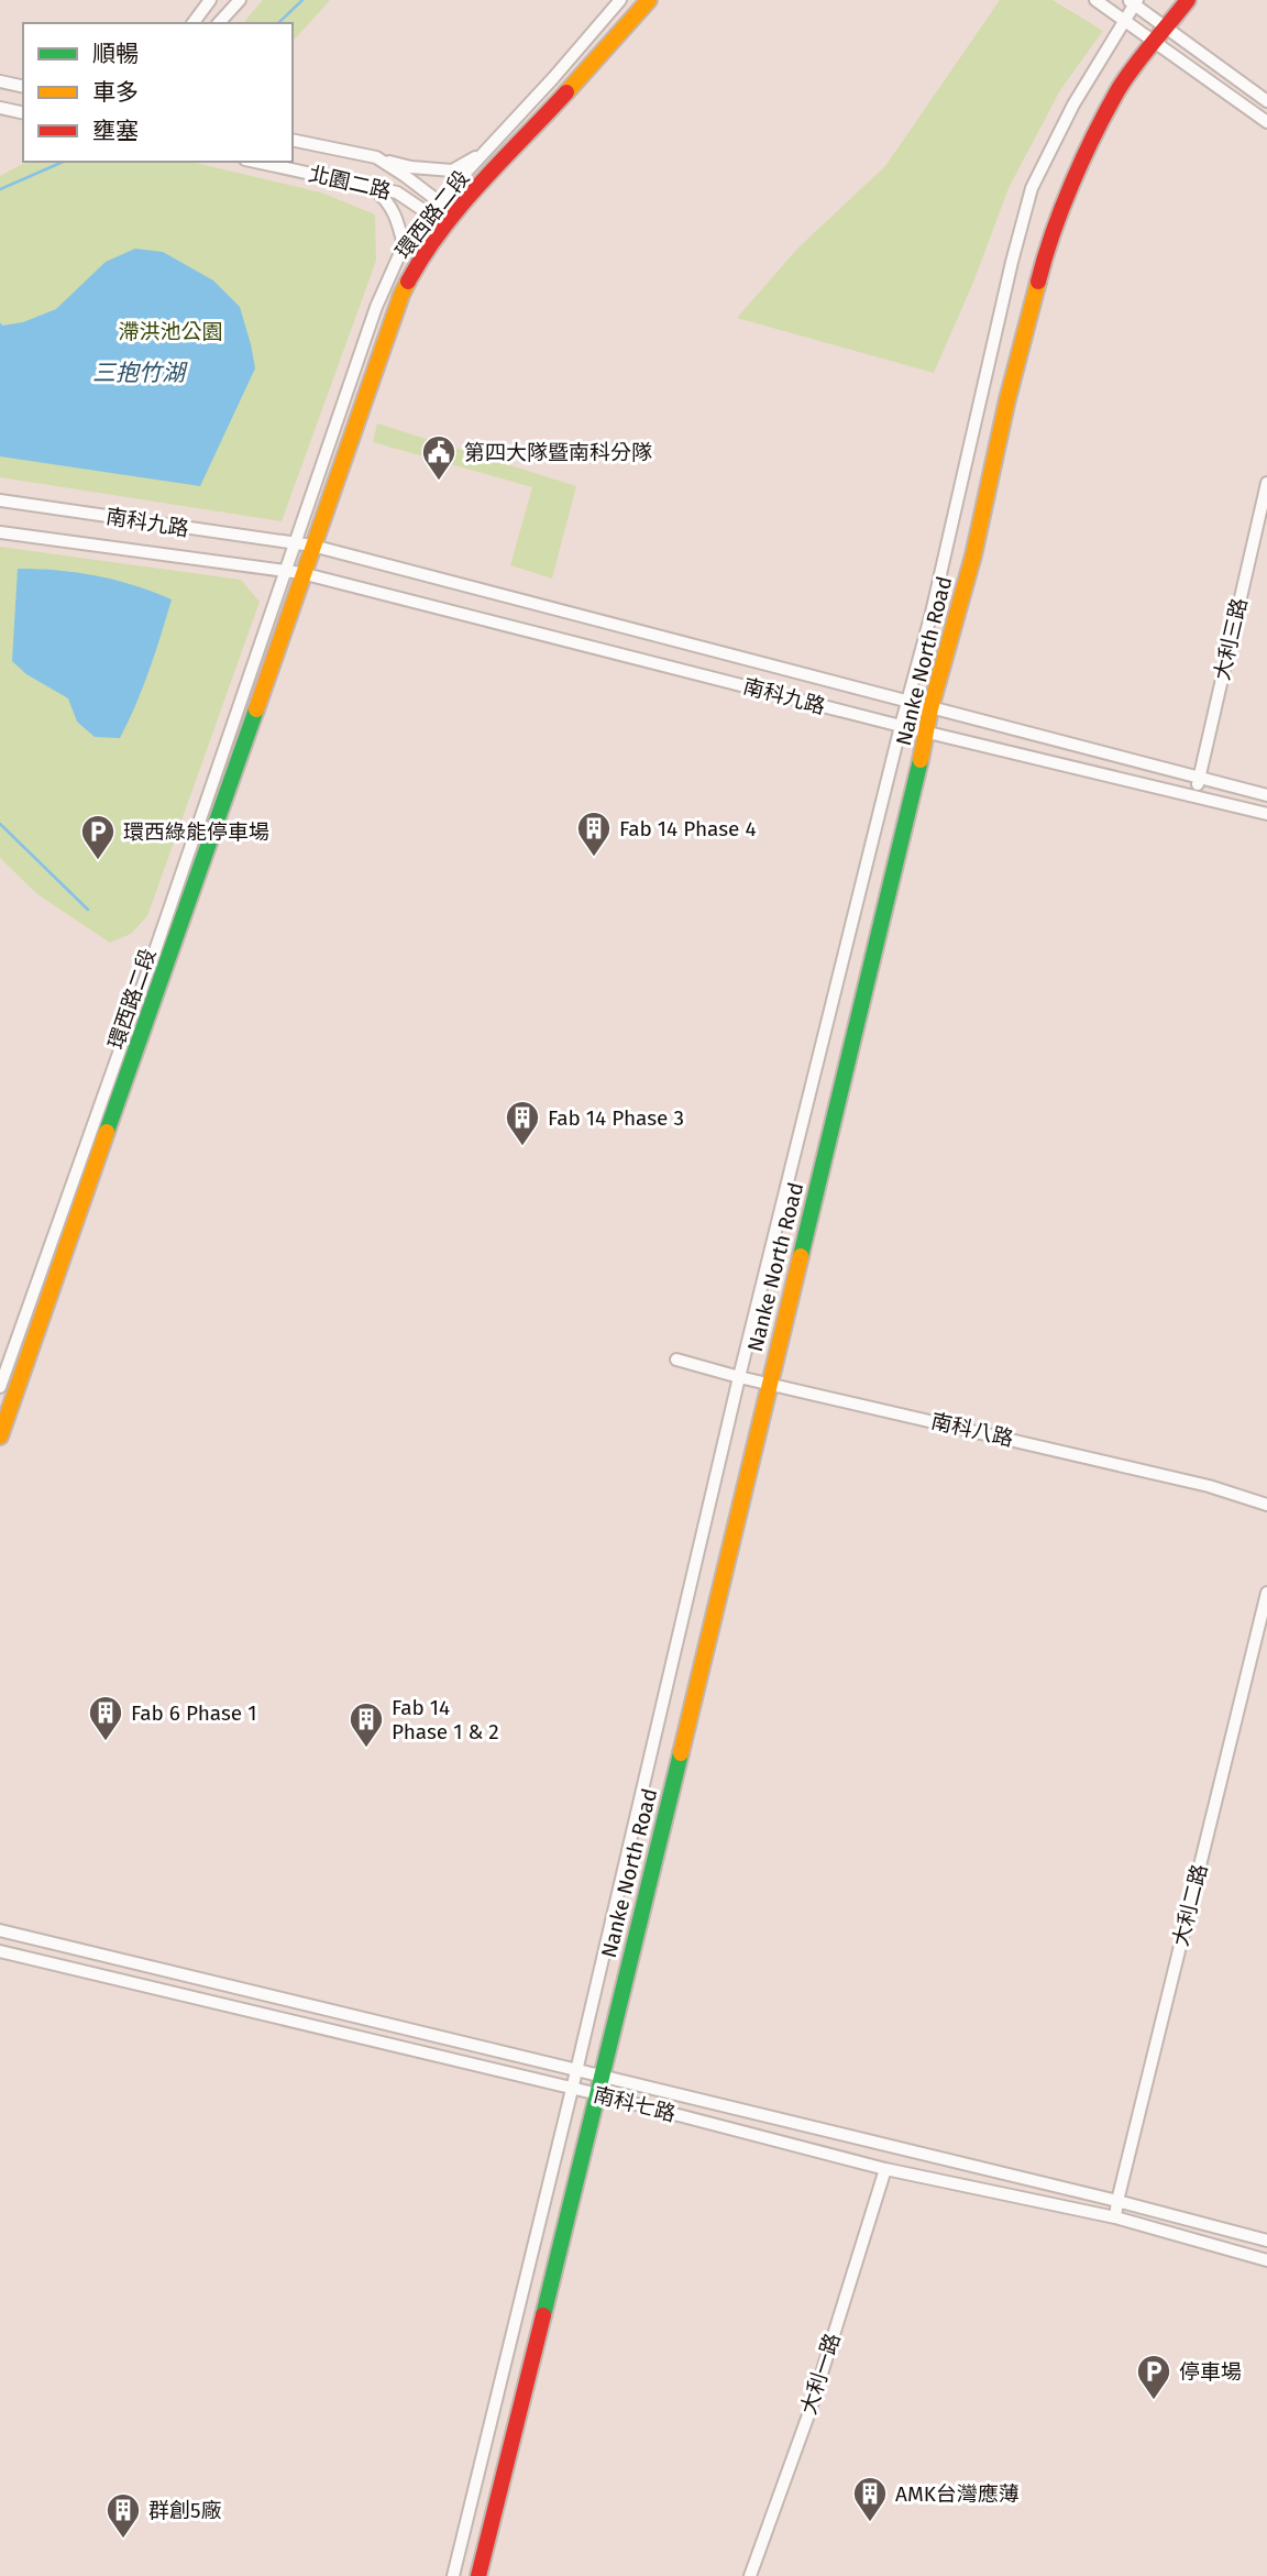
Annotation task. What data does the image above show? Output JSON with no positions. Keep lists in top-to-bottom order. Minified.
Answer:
{"streets":{"street":["北園二路","環西路二段","南科九路","大利三路","Nanke North Road","南科八路","大利二路","南科七路","大利一路"]},"crossings":[["北園二路","環西路二段"],["環西路二段","南科九路"],["南科九路","大利三路"],["南科九路","Nanke North Road"],["Nanke North Road","南科八路"],["Nanke North Road","南科七路"],["大利二路","南科七路"],["南科七路","大利一路"]],"water":["三抱竹湖"],"parks":["滯洪池公園"],"places":{"public building":["第四大隊暨南科分隊"],"building":["Fab 14 Phase 4","Fab 14 Phase 3","Fab 6 Phase 1","Fab 14 Phase 1 & 2","AMK台灣應薄","群創5廠"],"parking":["環西綠能停車場","停車場"]},"legend":["順暢","車多","壅塞"]}
